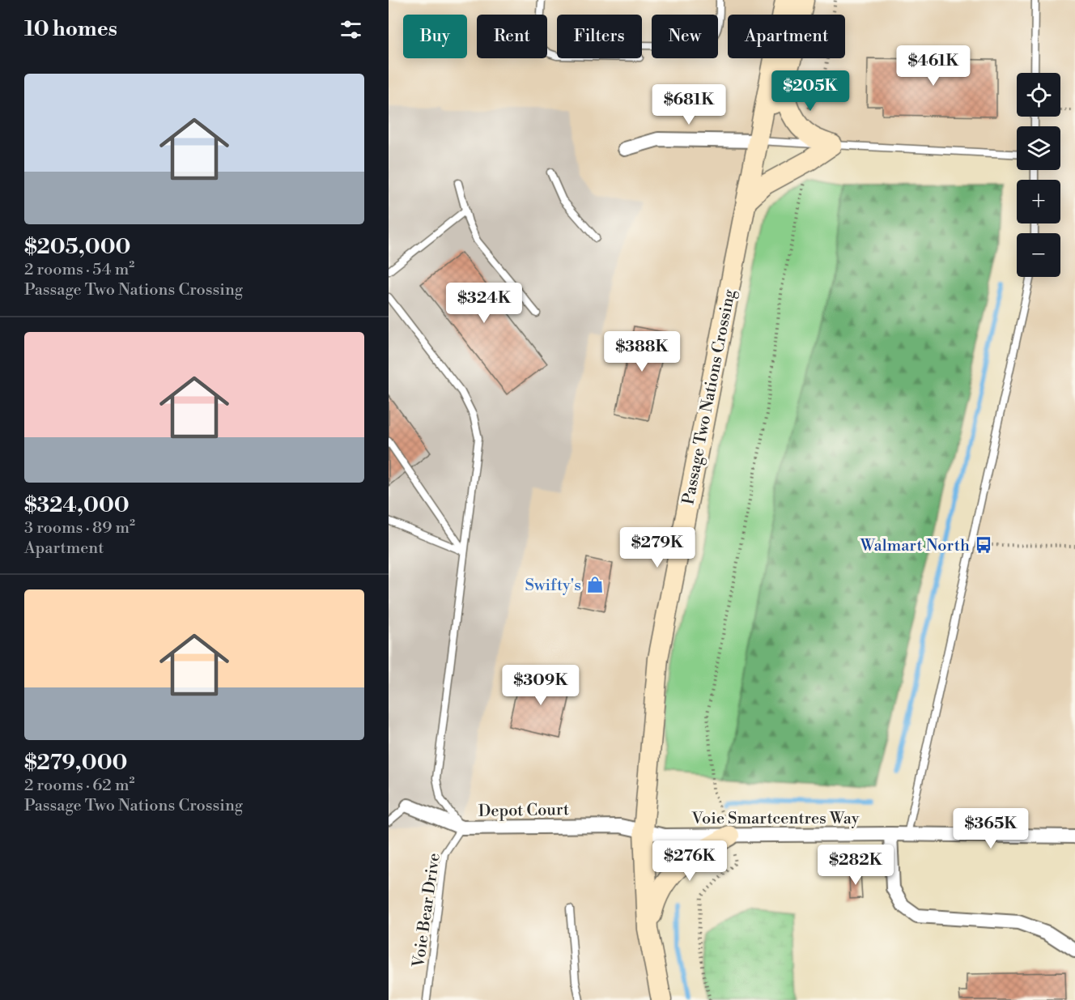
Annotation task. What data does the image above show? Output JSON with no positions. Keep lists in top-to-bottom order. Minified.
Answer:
{"streets":{"main road":["Passage Two Nations Crossing"],"street":["Depot Court","Voie Smartcentres Way"],"lane":["Voie Bear Drive"]},"crossings":[["Passage Two Nations Crossing","Depot Court"],["Passage Two Nations Crossing","Voie Smartcentres Way"],["Depot Court","Voie Smartcentres Way"],["Depot Court","Voie Bear Drive"]],"places":{"bus stop":["Walmart North"],"shop":["Swifty's"]},"page":{"heading":"10 homes","chip":["Buy","Rent","Filters","New","Apartment"],"price":["$461K","$205K","$681K","$324K","$388K","$279K","$309K","$365K","$276K","$282K"],"list":[{"name":"$205,000","note":"2 rooms · 54 m² · Passage Two Nations Crossing"},{"name":"$324,000","note":"3 rooms · 89 m² · Apartment"},{"name":"$279,000","note":"2 rooms · 62 m² · Passage Two Nations Crossing"}],"map_buttons":["+","−"]}}
